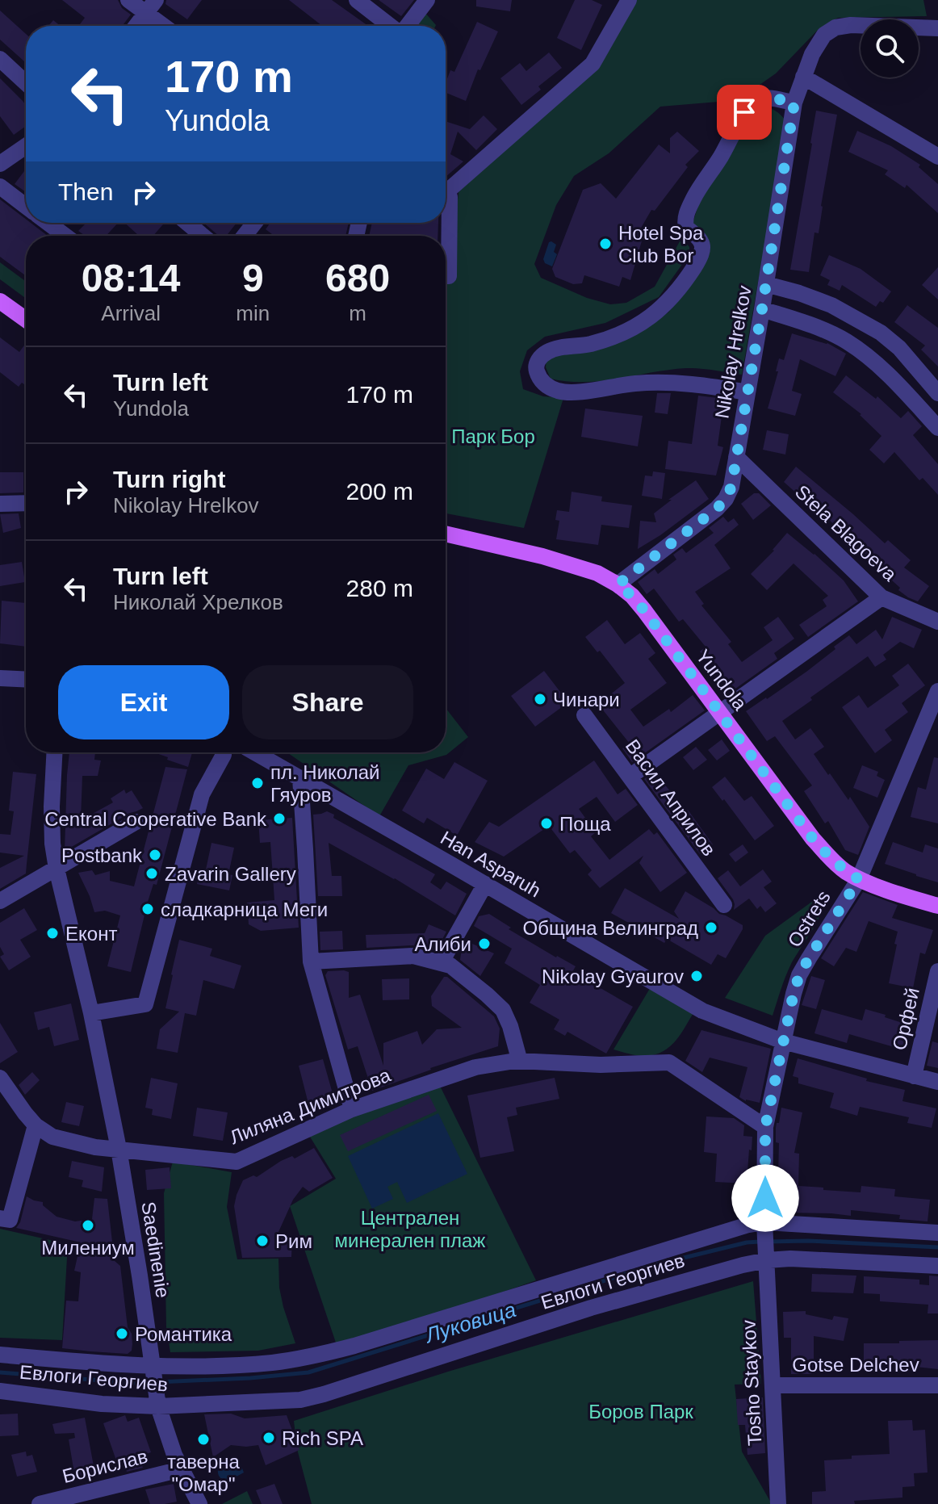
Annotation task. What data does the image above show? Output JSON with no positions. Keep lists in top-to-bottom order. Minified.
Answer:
{"streets":{"main road":["Yundola"],"street":["Nikolay Hrelkov","Stela Blagoeva","Васил Априлов","Han Asparuh","Ostrets","Орфей","Лиляна Димитрова","Saedinenie","Евлоги Георгиев","Gotse Delchev","Tosho Staykov","Борислав"]},"crossings":[["Nikolay Hrelkov","Stela Blagoeva"],["Nikolay Hrelkov","Yundola"],["Yundola","Ostrets"],["Han Asparuh","Ostrets"],["Han Asparuh","Орфей"],["Ostrets","Лиляна Димитрова"],["Ostrets","Евлоги Георгиев"],["Ostrets","Tosho Staykov"],["Лиляна Димитрова","Saedinenie"],["Saedinenie","Евлоги Георгиев"],["Saedinenie","Борислав"],["Евлоги Георгиев","Tosho Staykov"],["Gotse Delchev","Tosho Staykov"]],"water":["Луковица"],"parks":["Парк Бор","Централен минерален плаж","Боров Парк"],"places":["Hotel Spa Club Bor","Чинари","пл. Николай Гяуров","Central Cooperative Bank","Поща","Postbank","Zavarin Gallery","сладкарница Меги","Община Велинград","Еконт","Алиби","Nikolay Gyaurov","Милениум","Рим","Романтика","Rich SPA","таверна \"Омар\""],"page":{"turn":["170 m","Yundola"],"then":"Then","eta":["08:14","Arrival","9","min","680","m"],"list":[{"name":"Turn left","note":"Yundola","value":"170 m"},{"name":"Turn right","note":"Nikolay Hrelkov","value":"200 m"},{"name":"Turn left","note":"Николай Хрелков","value":"280 m"}],"buttons":["Exit","Share"]}}
